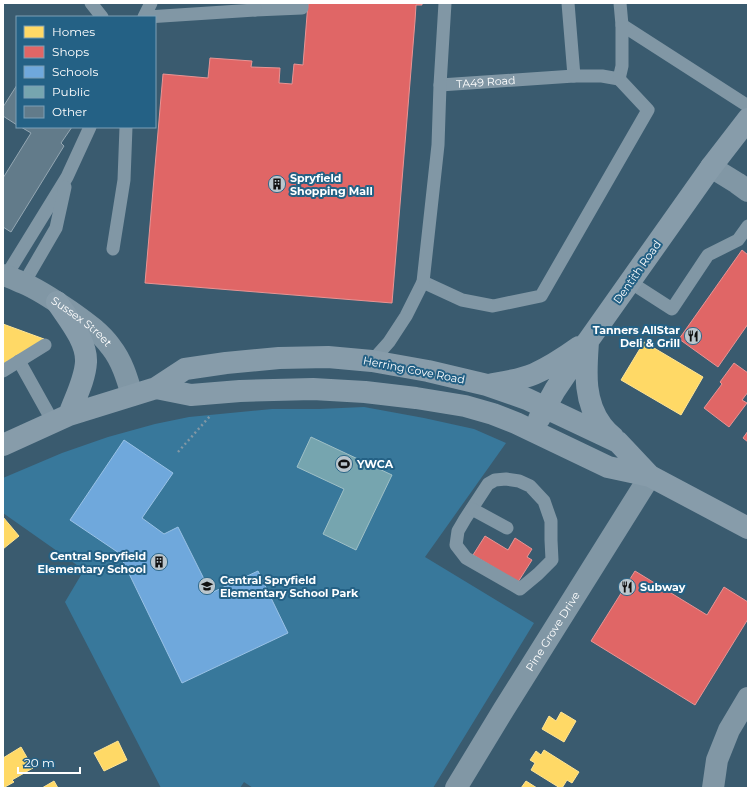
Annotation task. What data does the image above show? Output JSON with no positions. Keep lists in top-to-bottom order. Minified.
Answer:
{"streets":{"main road":["Dentith Road","Herring Cove Road"],"street":["Sussex Street","Pine Grove Drive"],"lane":["TA49 Road"]},"crossings":[["Dentith Road","Herring Cove Road"],["Sussex Street","Herring Cove Road"],["Herring Cove Road","Pine Grove Drive"]],"places":{"building":["Spryfield Shopping Mall","Central Spryfield Elementary School"],"restaurant":["Tanners AllStar Deli & Grill","Subway"],"sports":["YWCA"],"school or university":["Central Spryfield Elementary School Park"]},"legend":["Homes","Shops","Schools","Public","Other"],"scale_bar":"20 m"}
